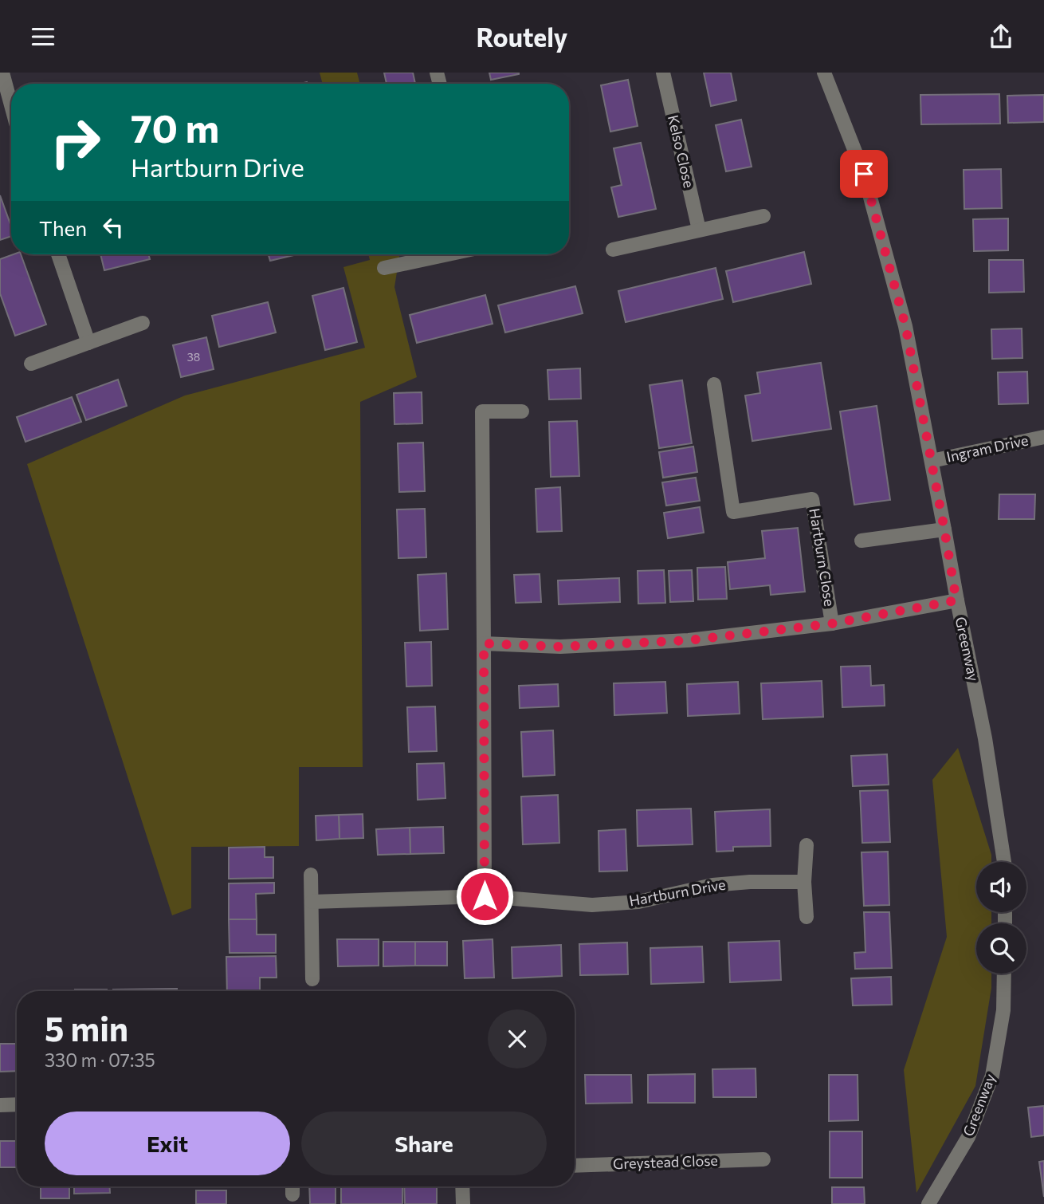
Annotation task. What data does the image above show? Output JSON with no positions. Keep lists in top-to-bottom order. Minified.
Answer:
{"streets":{"street":["Kelso Close","Ingram Drive","Hartburn Close","Greenway","Hartburn Drive","Greystead Close"]},"crossings":[["Ingram Drive","Greenway"]],"house_numbers":["38"],"page":{"header":"Routely","turn":["70 m","Hartburn Drive"],"then":"Then","heading":["5 min","330 m · 07:35"],"buttons":["Exit","Share"]}}
